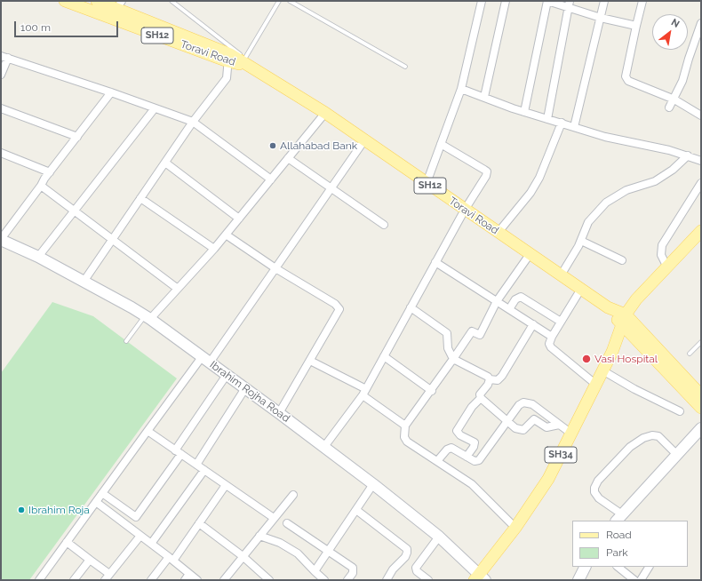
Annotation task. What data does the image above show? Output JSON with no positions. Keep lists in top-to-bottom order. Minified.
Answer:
{"streets":{"main road":["SH12","Toravi Road","SH34"],"street":["Ibrahim Rojha Road"]},"crossings":[["SH12","Toravi Road"],["SH12","SH34"],["Toravi Road","SH34"],["Ibrahim Rojha Road","SH34"]],"places":["Allahabad Bank","Vasi Hospital","Ibrahim Roja"],"legend":["Road","Park"],"scale_bar":"100 m","north":"top right"}
